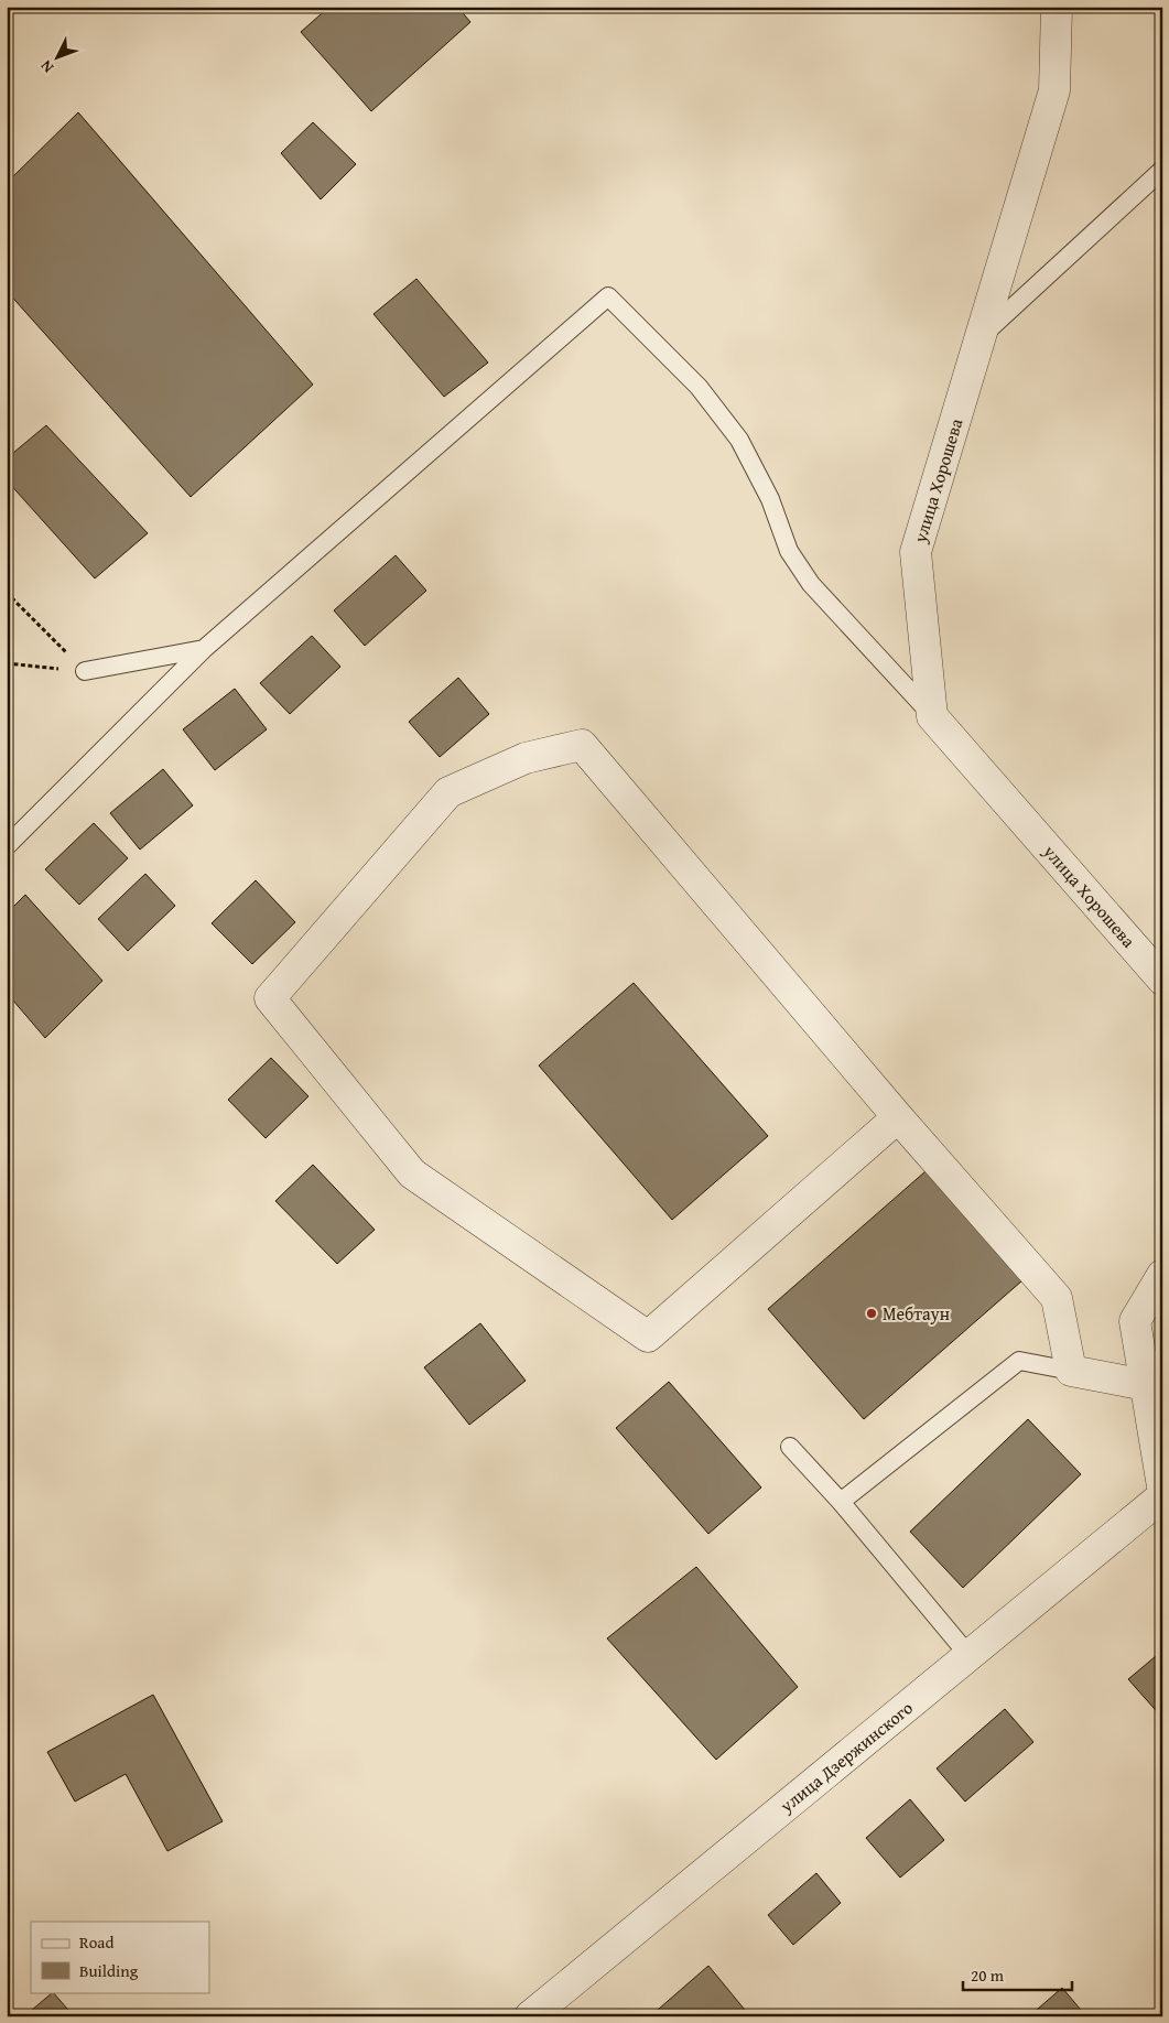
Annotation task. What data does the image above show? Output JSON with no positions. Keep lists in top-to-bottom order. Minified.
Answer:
{"streets":{"street":["улица Хорошева","улица Дзержинского"]},"places":["Мебтаун"],"legend":["Road","Building"],"scale_bar":"20 m","north":"bottom left"}
